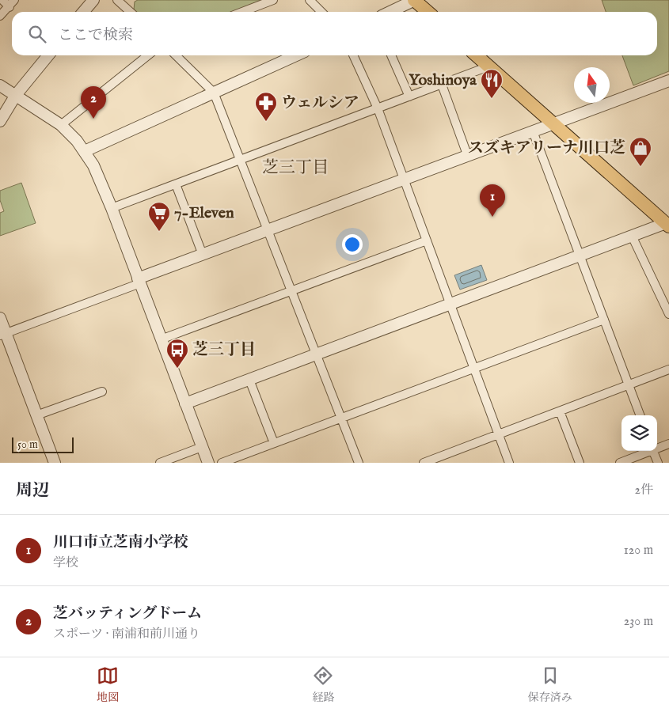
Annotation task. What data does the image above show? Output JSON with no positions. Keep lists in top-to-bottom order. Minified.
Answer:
{"districts":["芝三丁目"],"places":{"restaurant":["Yoshinoya"],"pharmacy":["ウェルシア"],"shop":["スズキアリーナ川口芝"],"supermarket":["7-Eleven"],"bus stop":["芝三丁目"]},"scale_bar":"50 m","north":"top","page":{"search":"ここで検索","pins":["2","1"],"scale":"50 m","heading":["周辺","2件"],"list":[{"mark":"1","name":"川口市立芝南小学校","note":"学校","value":"120 m"},{"mark":"2","name":"芝バッティングドーム","note":"スポーツ · 南浦和前川通り","value":"230 m"}],"nav":["地図","経路","保存済み"]}}
